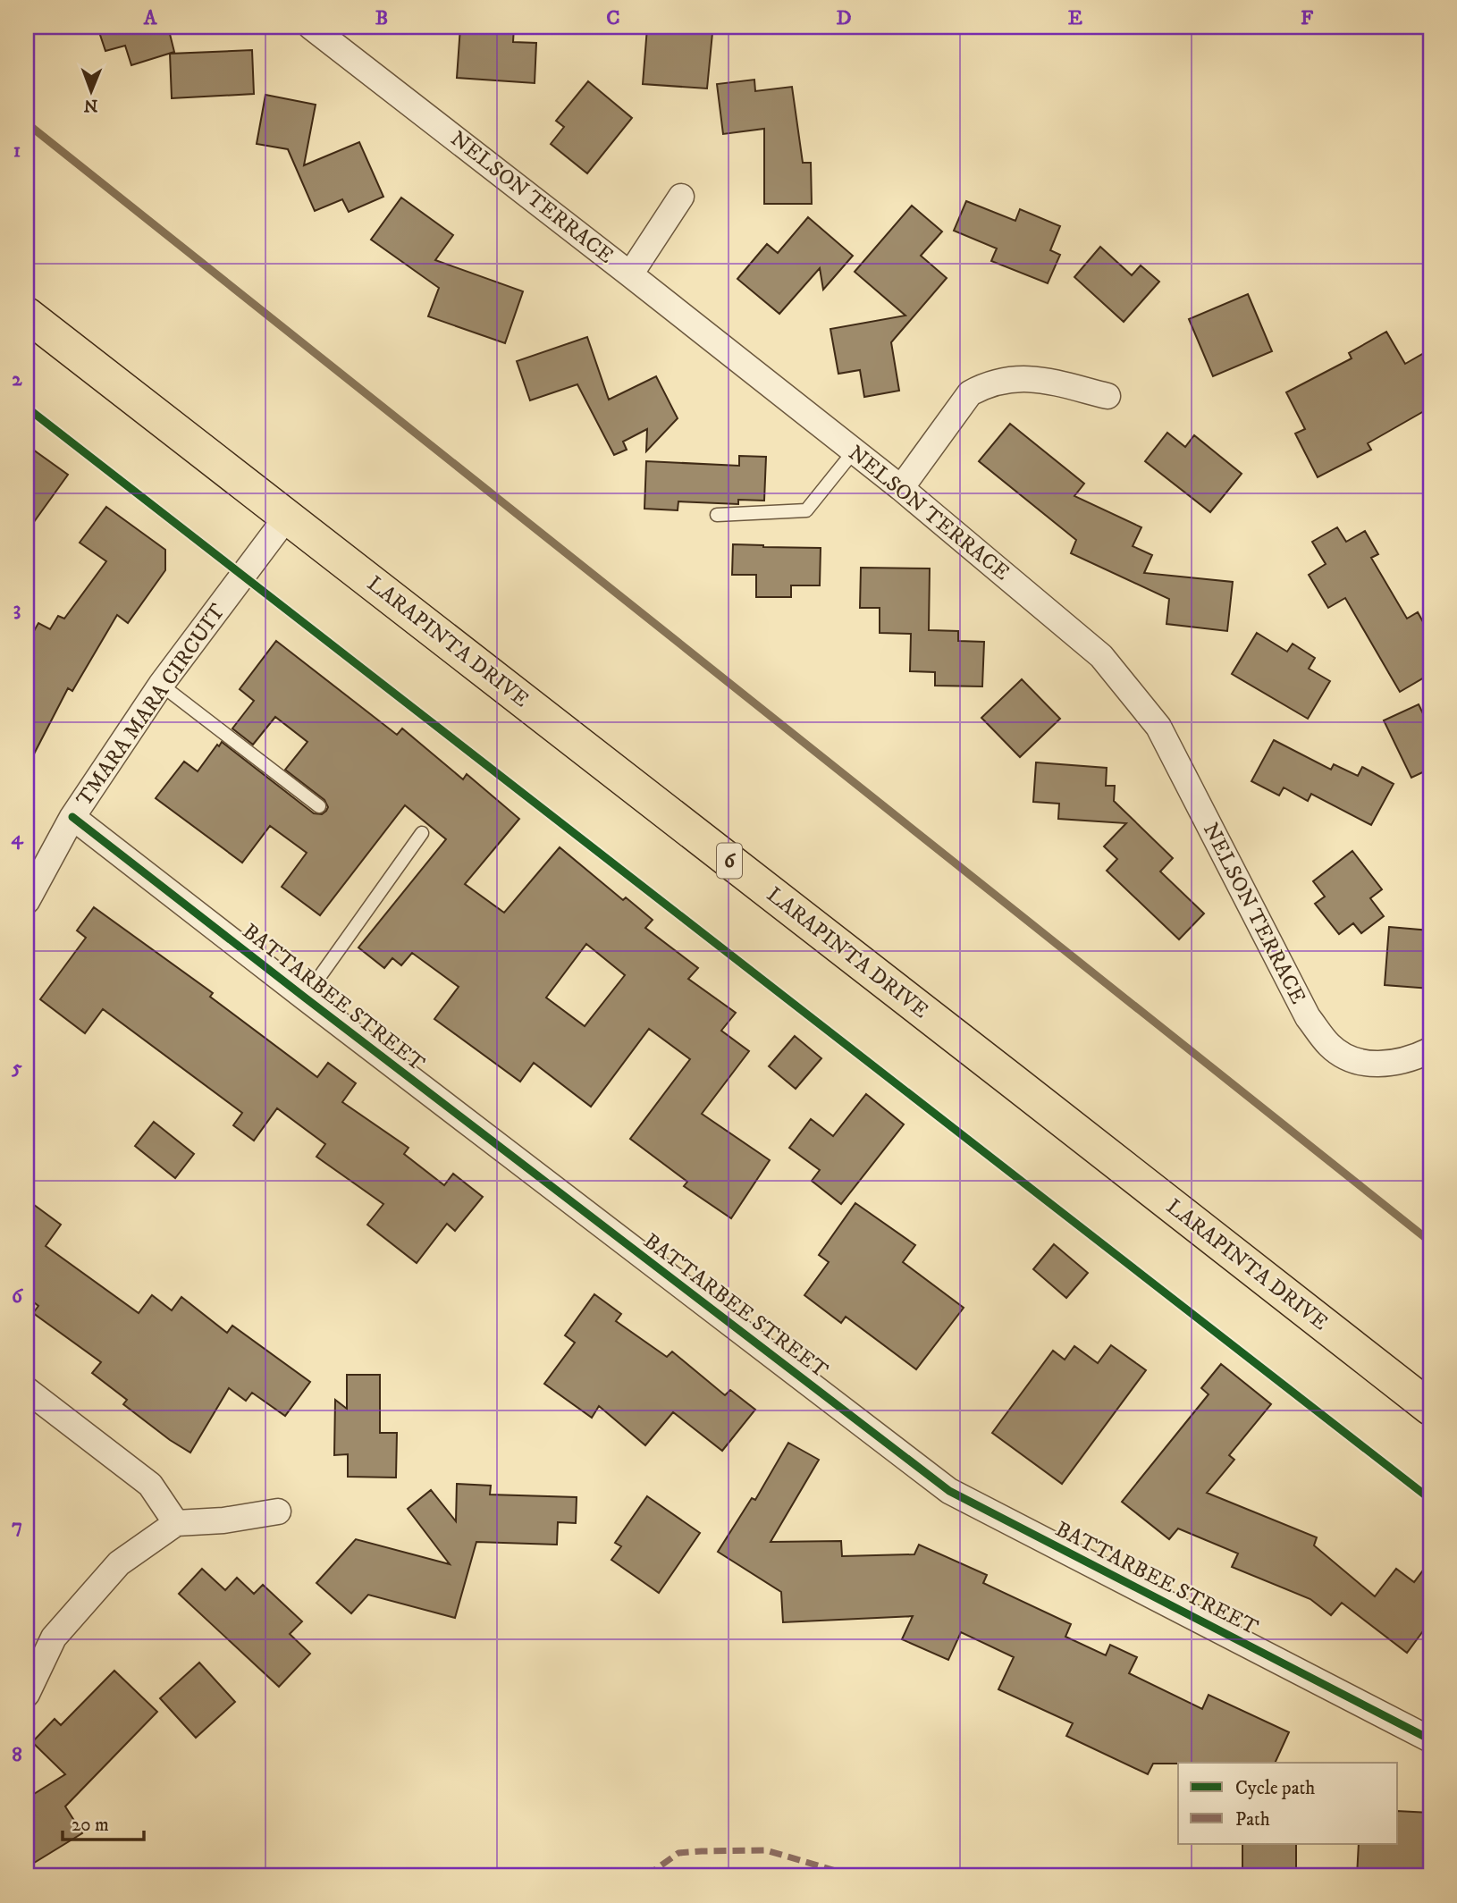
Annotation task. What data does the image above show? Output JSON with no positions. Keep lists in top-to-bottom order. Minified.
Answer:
{"streets":{"main road":["LARAPINTA DRIVE","6"],"street":["NELSON TERRACE","TMARA MARA CIRCUIT","BATTARBEE STREET"]},"crossings":[["LARAPINTA DRIVE","TMARA MARA CIRCUIT"],["TMARA MARA CIRCUIT","BATTARBEE STREET"]],"legend":["Cycle path","Path"],"scale_bar":"20 m","north":"bottom","grid":{"columns":["A","B","C","D","E","F"],"rows":["1","2","3","4","5","6","7","8"]}}
